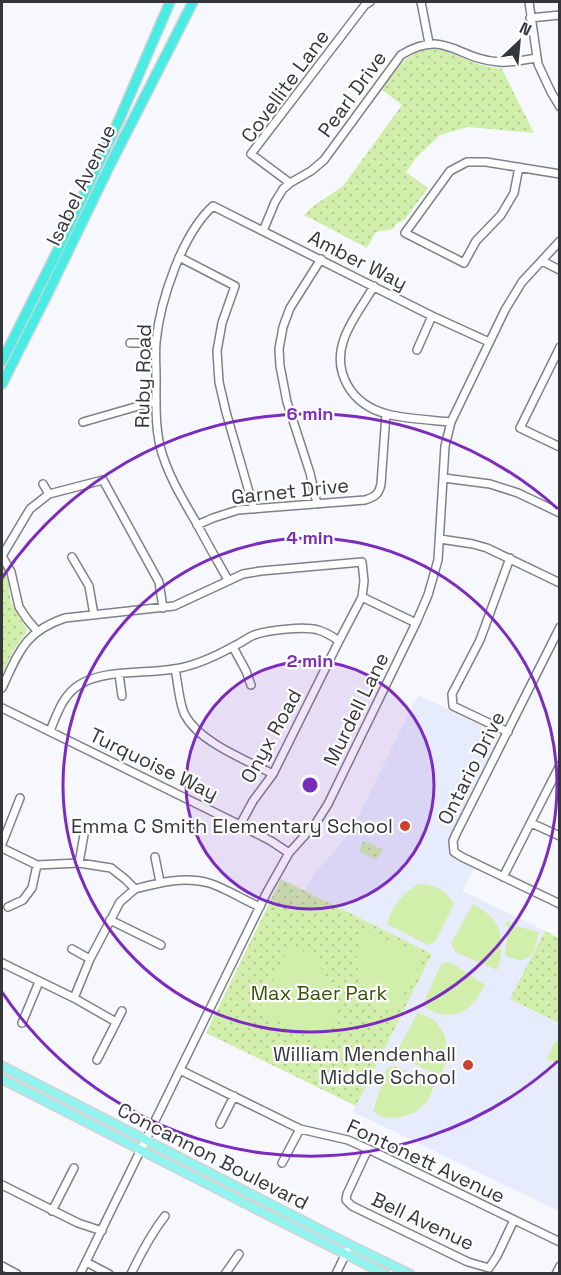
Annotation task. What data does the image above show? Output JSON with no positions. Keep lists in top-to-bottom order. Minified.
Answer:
{"streets":{"highway":["Isabel Avenue"],"main road":["Concannon Boulevard"],"street":["Covellite Lane","Pearl Drive","Amber Way","Ruby Road","Garnet Drive","Murdell Lane","Onyx Road","Turquoise Way","Ontario Drive","Fontonett Avenue","Bell Avenue"]},"crossings":[["Covellite Lane","Pearl Drive"],["Pearl Drive","Amber Way"],["Amber Way","Ruby Road"],["Amber Way","Murdell Lane"],["Ruby Road","Garnet Drive"],["Ruby Road","Onyx Road"],["Murdell Lane","Turquoise Way"],["Murdell Lane","Concannon Boulevard"],["Murdell Lane","Fontonett Avenue"],["Onyx Road","Turquoise Way"],["Fontonett Avenue","Bell Avenue"]],"parks":["Max Baer Park"],"places":["Emma C Smith Elementary School","William Mendenhall Middle School"],"north":"top right","rings":["6 min","4 min","2 min"]}
